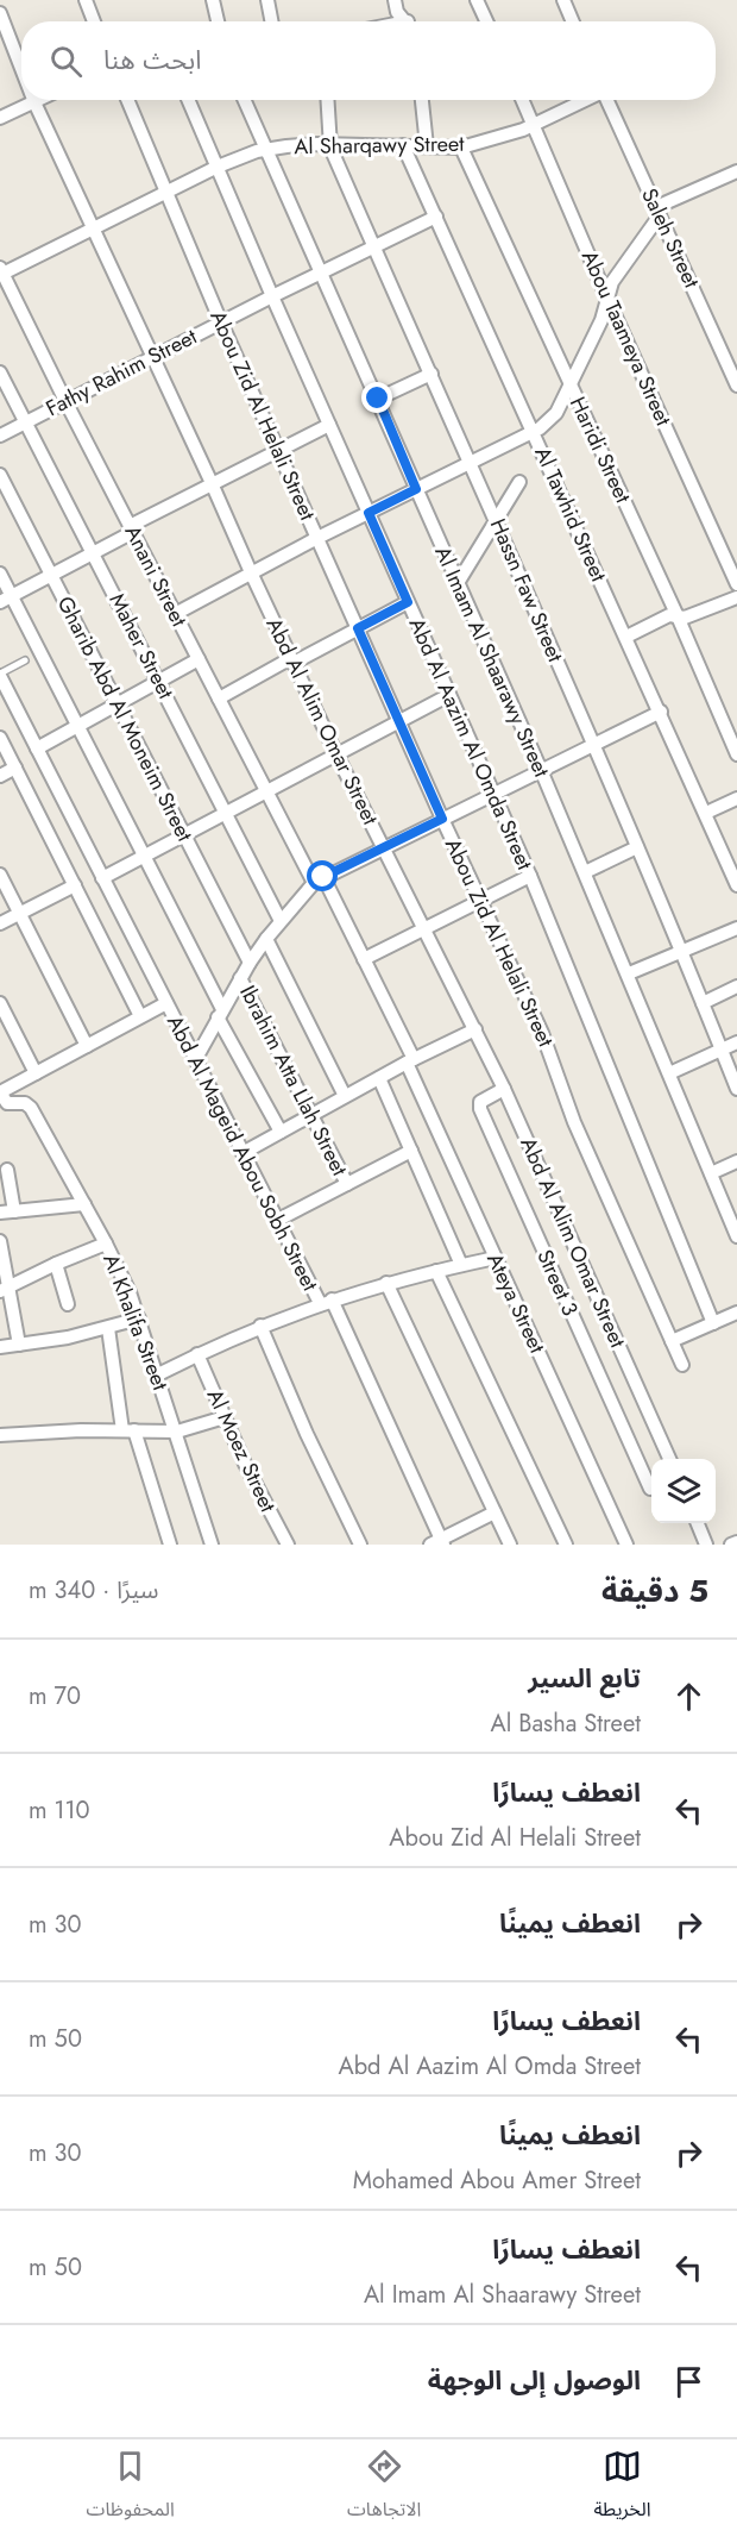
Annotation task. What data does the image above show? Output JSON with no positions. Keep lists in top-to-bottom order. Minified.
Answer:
{"streets":{"street":["Al Sharqawy Street","Saleh Street","Abou Taameya Street","Fathy Rahim Street","Abou Zid Al Helali Street","Haridi Street","Al Tawhid Street","Anani Street","Hassn Faw Street","Maher Street","Al Imam Al Shaarawy Street","Gharib Abd Al Moneim Street","Abd Al Alim Omar Street","Abd Al Aazim Al Omda Street","Ibrahim Atta Llah Street","Abd Al Mageid Abou Sobh Street","Street 3","Ateya Street","Al Khalifa Street","Al Moez Street"]},"crossings":[["Al Sharqawy Street","Abou Taameya Street"],["Al Sharqawy Street","Abou Zid Al Helali Street"],["Al Sharqawy Street","Haridi Street"],["Al Sharqawy Street","Al Tawhid Street"],["Al Sharqawy Street","Anani Street"],["Al Sharqawy Street","Hassn Faw Street"],["Al Sharqawy Street","Al Imam Al Shaarawy Street"],["Al Sharqawy Street","Abd Al Alim Omar Street"],["Al Sharqawy Street","Abd Al Aazim Al Omda Street"],["Fathy Rahim Street","Abou Zid Al Helali Street"],["Fathy Rahim Street","Al Tawhid Street"],["Fathy Rahim Street","Anani Street"],["Fathy Rahim Street","Hassn Faw Street"],["Fathy Rahim Street","Maher Street"],["Fathy Rahim Street","Al Imam Al Shaarawy Street"],["Fathy Rahim Street","Abd Al Alim Omar Street"],["Fathy Rahim Street","Abd Al Aazim Al Omda Street"],["Anani Street","Ateya Street"],["Abd Al Alim Omar Street","Street 3"],["Abd Al Mageid Abou Sobh Street","Al Khalifa Street"]],"page":{"search":"ابحث هنا","heading":["5 دقيقة","سيرًا · 340 m"],"list":[["تابع السير","Al Basha Street","70 m"],["انعطف يسارًا","Abou Zid Al Helali Street","110 m"],["انعطف يمينًا","30 m"],["انعطف يسارًا","Abd Al Aazim Al Omda Street","50 m"],["انعطف يمينًا","Mohamed Abou Amer Street","30 m"],["انعطف يسارًا","Al Imam Al Shaarawy Street","50 m"],"الوصول إلى الوجهة"],"nav":["الخريطة","الاتجاهات","المحفوظات"]}}
